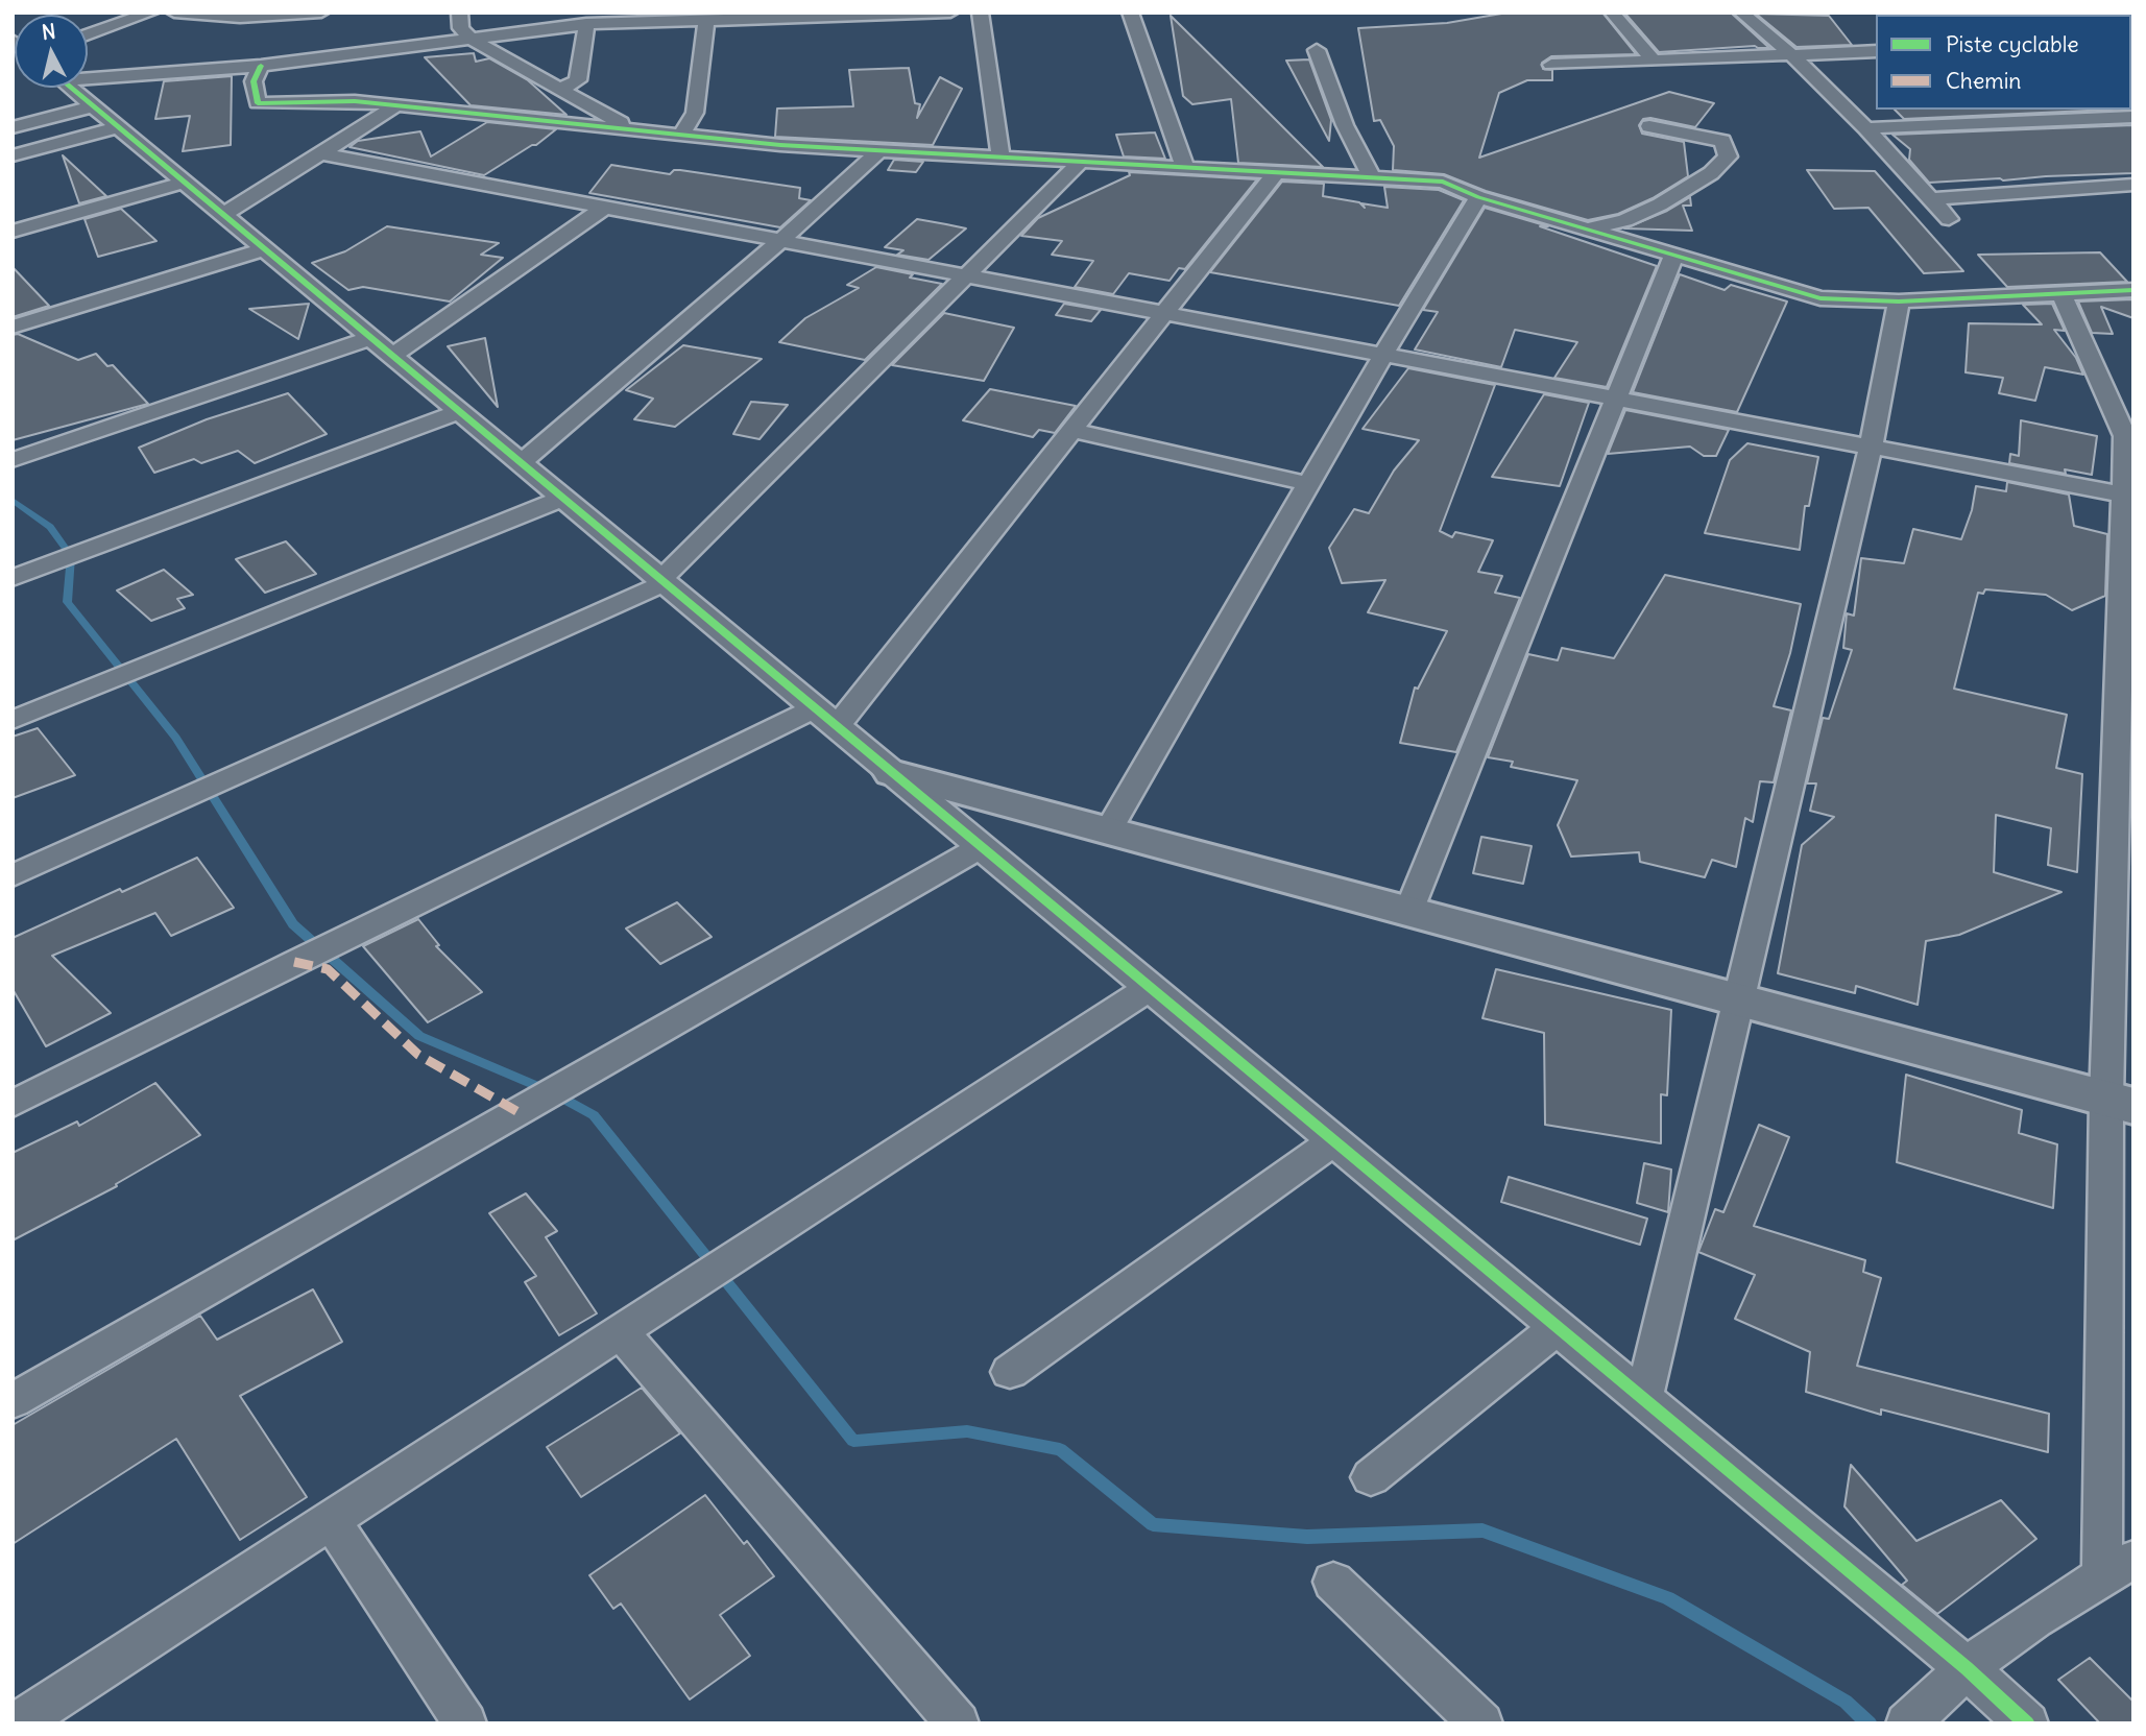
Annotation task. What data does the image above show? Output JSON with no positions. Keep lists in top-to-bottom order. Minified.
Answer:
{"legend":["Piste cyclable","Chemin"],"north":"top"}
